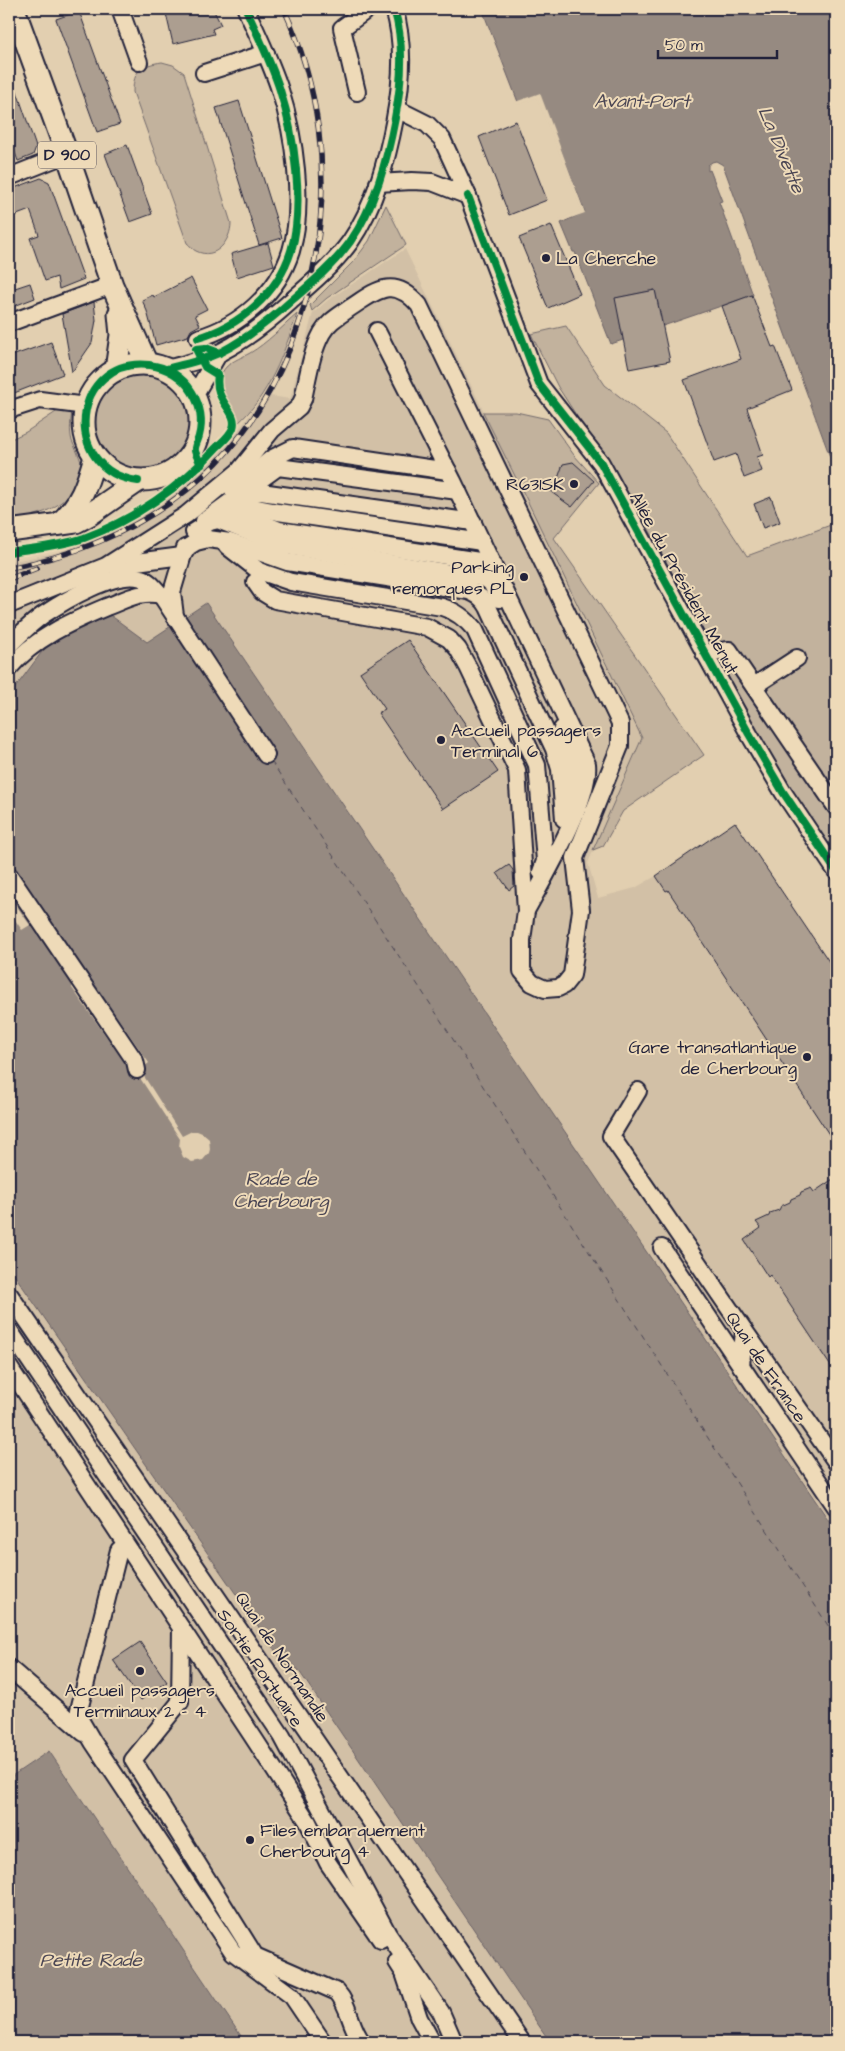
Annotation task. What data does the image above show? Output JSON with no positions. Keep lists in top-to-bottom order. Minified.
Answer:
{"streets":{"main road":["D 900"],"street":["Allée du Président Menut","Quai de France","Quai de Normandie","Sortie Portuaire"]},"water":["Avant-Port","La Divette","Rade de Cherbourg","Petite Rade"],"places":["La Cherche","R631SK","Parking remorques PL","Accueil passagers Terminal 6","Gare transatlantique de Cherbourg","Accueil passagers Terminaux 2 - 4","Files embarquement Cherbourg 4"],"scale_bar":"50 m"}
